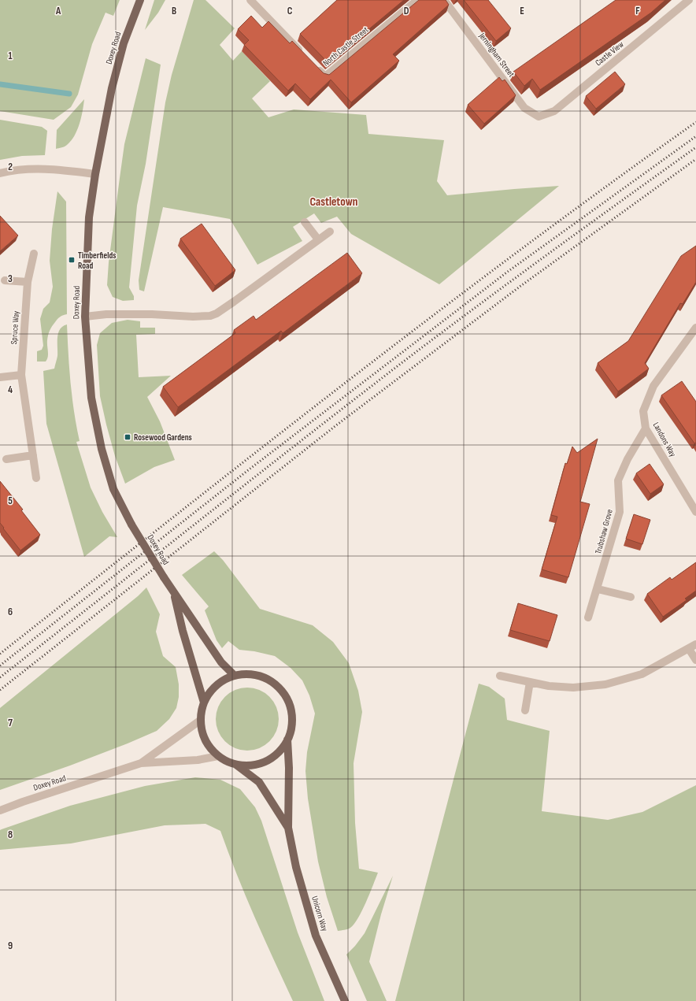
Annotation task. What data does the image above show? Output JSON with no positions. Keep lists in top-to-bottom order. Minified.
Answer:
{"streets":{"main road":["Doxey Road","Unicorn Way"],"street":["North Castle Street","Castle View","Jerningham Street","Spruce Way","Landons Way","Trubshaw Grove"]},"crossings":[["Doxey Road","Unicorn Way"],["Castle View","Jerningham Street"],["Landons Way","Trubshaw Grove"]],"districts":["Castletown"],"places":{"transit":["Timberfields Road","Rosewood Gardens"]},"grid":{"columns":["A","B","C","D","E","F"],"rows":["1","2","3","4","5","6","7","8","9"]}}
